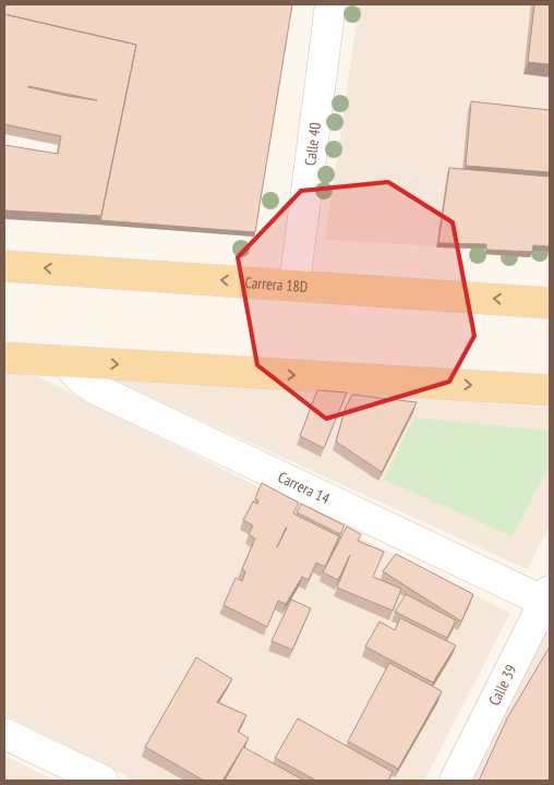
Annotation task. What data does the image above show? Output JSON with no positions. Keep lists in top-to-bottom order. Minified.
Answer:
{"streets":{"main road":["Carrera 18D"],"street":["Calle 40","Carrera 14","Calle 39"]},"crossings":[["Calle 40","Carrera 18D"],["Carrera 14","Calle 39"]]}
